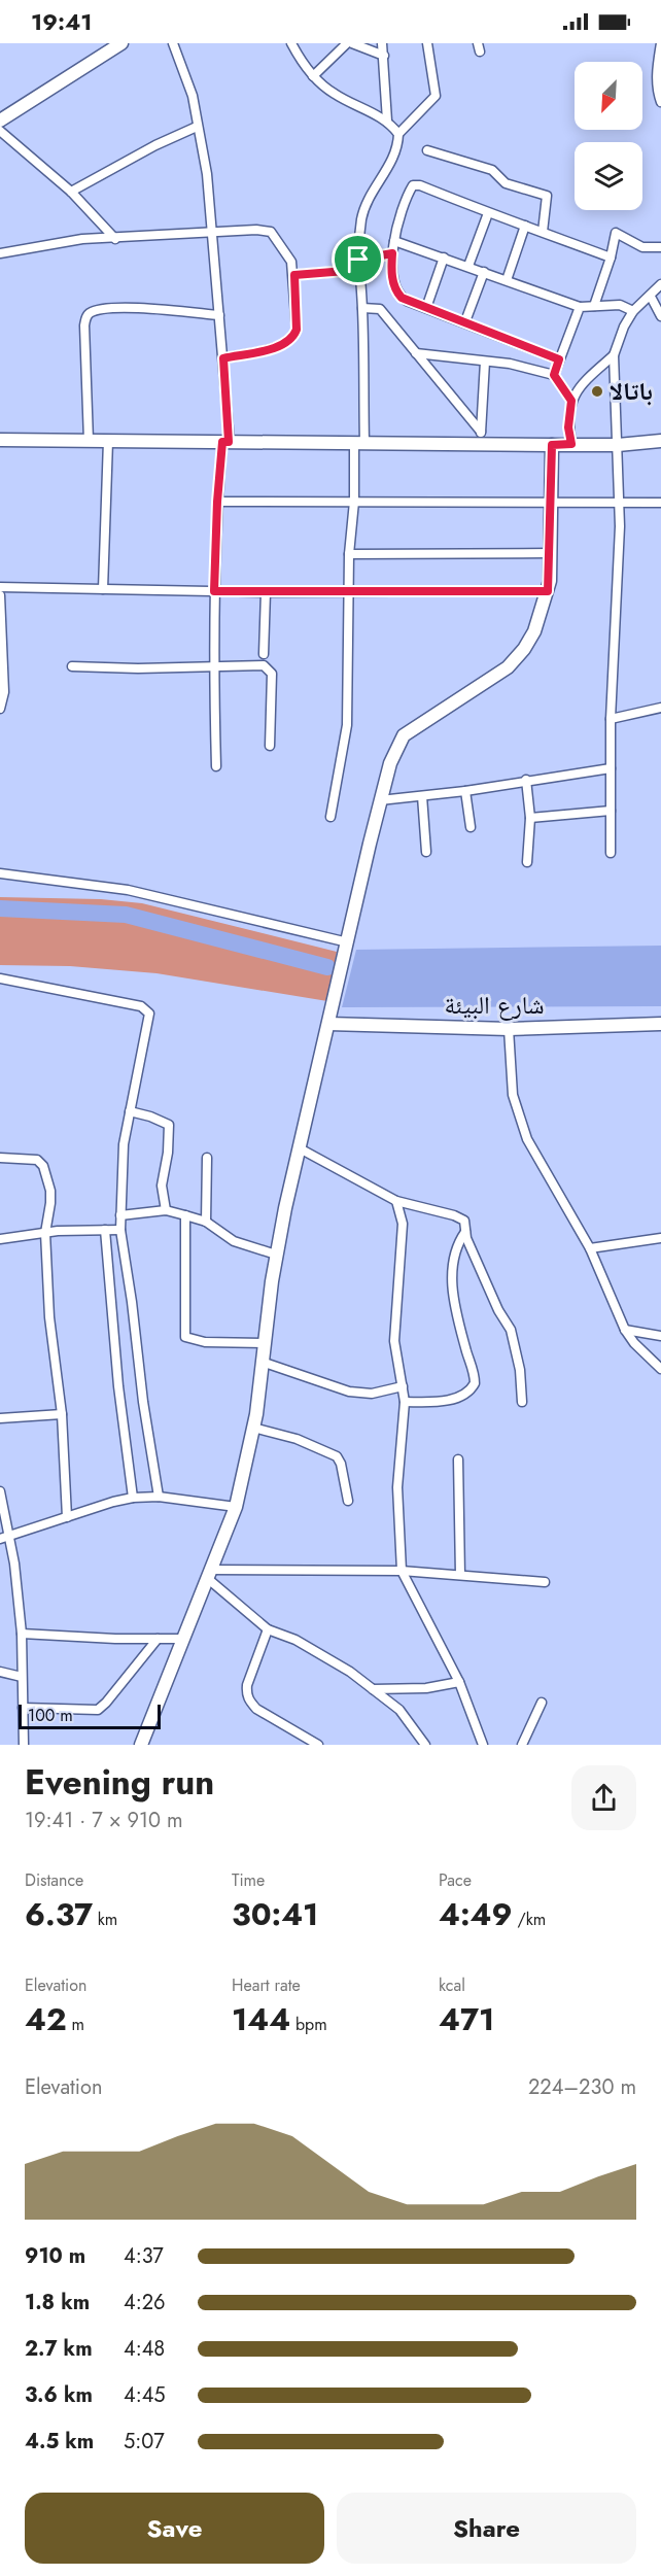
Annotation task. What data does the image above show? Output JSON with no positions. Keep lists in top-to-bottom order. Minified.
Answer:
{"streets":{"street":["شارع البيئة"]},"places":["باتالا"],"scale_bar":"100 m","north":"bottom left","page":{"status":"19:41","scale":"100 m","heading":["Evening run","19:41 · 7 × 910 m"],"stats":[["Distance","6.37 km"],["Time","30:41"],["Pace","4:49 /km"],["Elevation","42 m"],["Heart rate","144 bpm"],["kcal","471"]],"chart":["Elevation","224–230 m"],"list":[{"name":"910 m","note":"4:37"},{"name":"1.8 km","note":"4:26"},{"name":"2.7 km","note":"4:48"},{"name":"3.6 km","note":"4:45"},{"name":"4.5 km","note":"5:07"}],"buttons":["Save","Share"]}}
